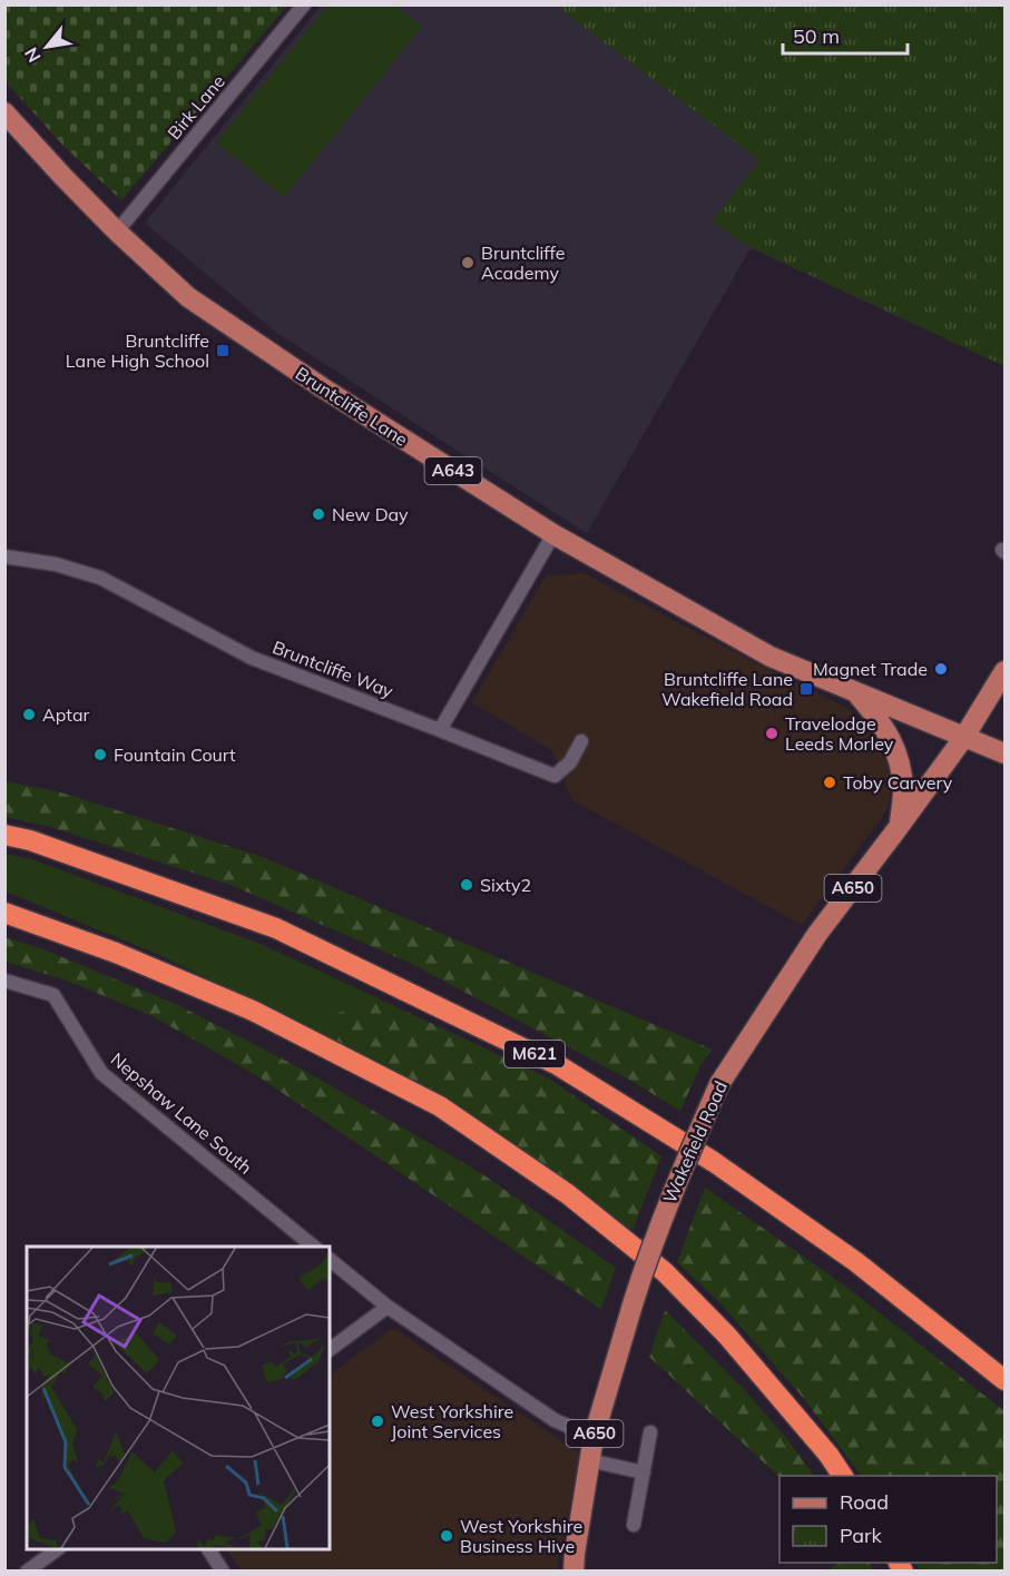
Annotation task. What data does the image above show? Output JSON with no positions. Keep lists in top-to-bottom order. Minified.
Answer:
{"streets":{"highway":["M621"],"main road":["Bruntcliffe Lane","A643","A650","Wakefield Road"],"street":["Birk Lane","Bruntcliffe Way","Nepshaw Lane South"]},"crossings":[["Birk Lane","Bruntcliffe Lane"],["Bruntcliffe Lane","A643"],["Bruntcliffe Lane","A650"],["Bruntcliffe Lane","Wakefield Road"],["A643","A650"],["A643","Wakefield Road"],["A650","Wakefield Road"]],"places":{"other":["Bruntcliffe Academy","New Day","Magnet Trade","Aptar","Travelodge Leeds Morley","Fountain Court","Toby Carvery","Sixty2","West Yorkshire Joint Services","West Yorkshire Business Hive"],"transit":["Bruntcliffe Lane High School","Bruntcliffe Lane Wakefield Road"]},"legend":["Road","Park"],"scale_bar":"50 m","north":"bottom left"}
